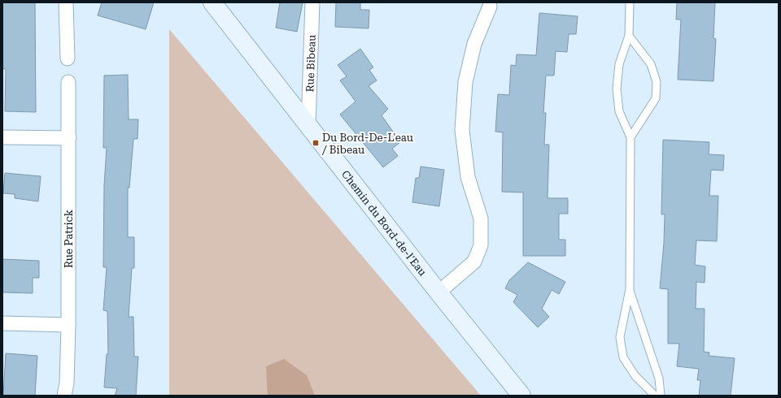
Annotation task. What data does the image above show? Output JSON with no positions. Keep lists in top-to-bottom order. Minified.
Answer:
{"streets":{"street":["Rue Bibeau","Chemin du Bord-de-l'Eau","Rue Patrick"]},"crossings":[["Rue Bibeau","Chemin du Bord-de-l'Eau"]],"places":{"transit":["Du Bord-De-L'eau / Bibeau"]}}
